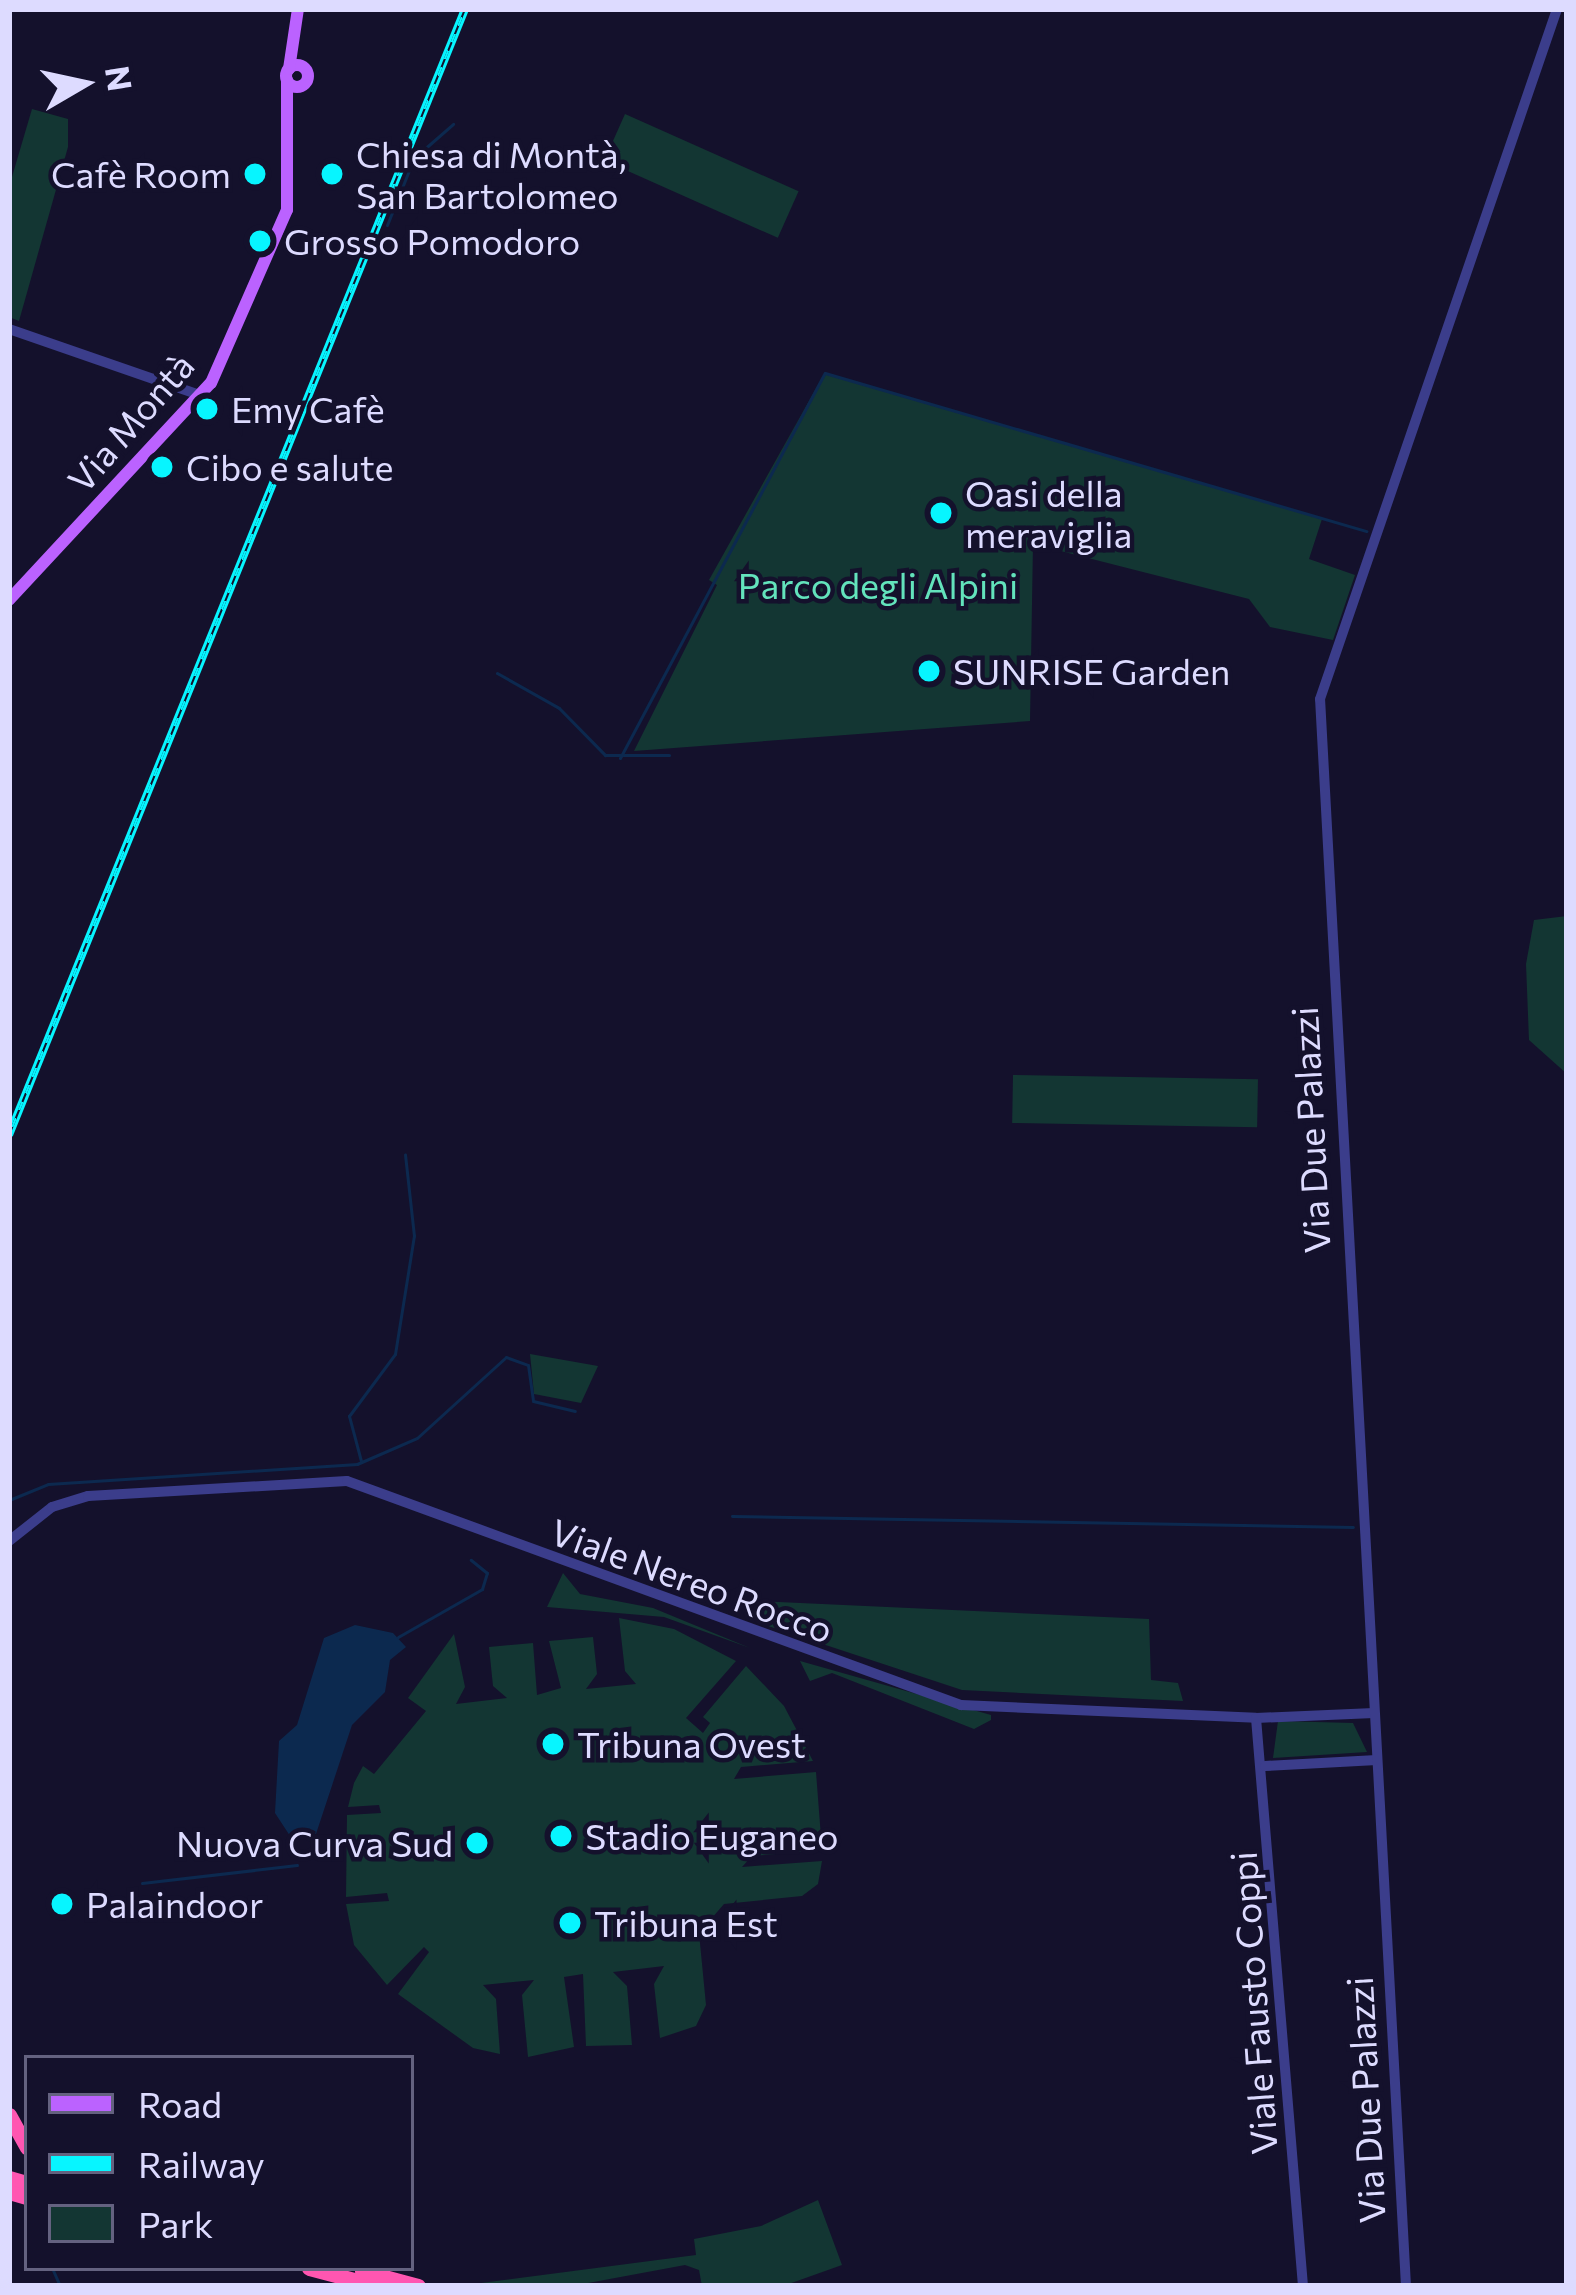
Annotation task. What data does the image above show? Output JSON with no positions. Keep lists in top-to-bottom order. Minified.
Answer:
{"streets":{"main road":["Via Montà"],"street":["Via Due Palazzi","Viale Nereo Rocco","Viale Fausto Coppi"]},"crossings":[["Via Due Palazzi","Viale Nereo Rocco"],["Viale Nereo Rocco","Viale Fausto Coppi"]],"parks":["Parco degli Alpini"],"places":["Cafè Room","Chiesa di Montà, San Bartolomeo","Grosso Pomodoro","Emy Cafè","Cibo e salute","Oasi della meraviglia","SUNRISE Garden","Tribuna Ovest","Stadio Euganeo","Nuova Curva Sud","Palaindoor","Tribuna Est"],"legend":["Road","Railway","Park"],"north":"right"}
